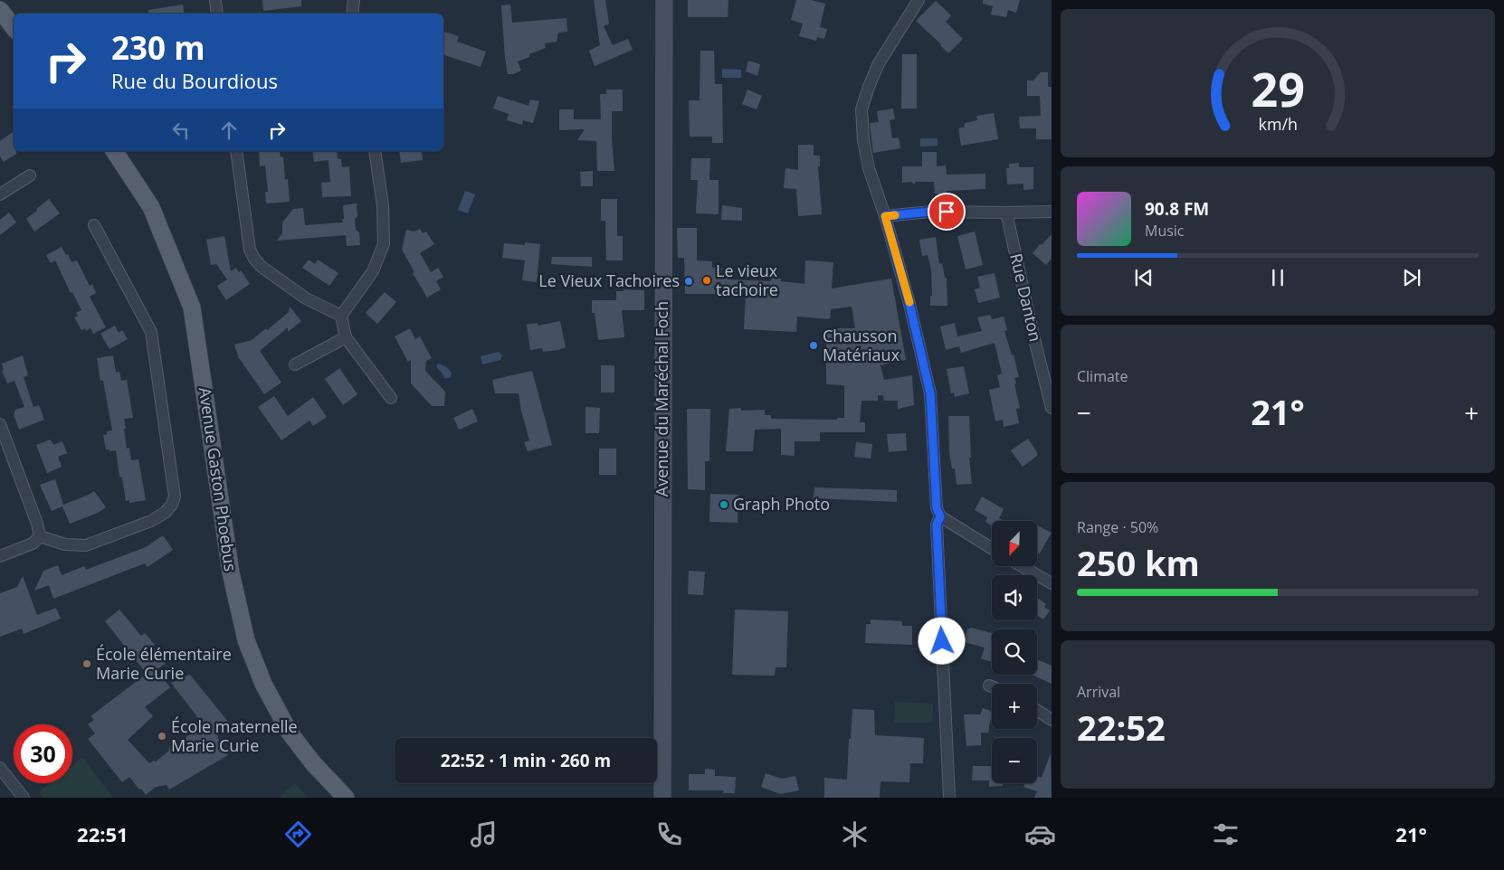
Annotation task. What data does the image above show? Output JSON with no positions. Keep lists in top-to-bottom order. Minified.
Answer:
{"streets":{"main road":["Avenue du Maréchal Foch","Avenue Gaston Phoebus"],"street":["Rue Danton"]},"places":["Le vieux tachoire","Le Vieux Tachoires","Chausson Matériaux","Graph Photo","École élémentaire Marie Curie","École maternelle Marie Curie"],"north":"bottom left","page":{"turn":["230 m","Rue du Bourdious"],"song":["90.8 FM","Music"],"tile":["Climate",["Range · 50%","250 km"],["Arrival","22:52"]],"heat":["−","21°","+"],"map_buttons":["+","−"],"limit":"30","trip":"22:52 · 1 min · 260 m","tabs":["22:51","21°"],"gauge":["29","km/h"]}}
